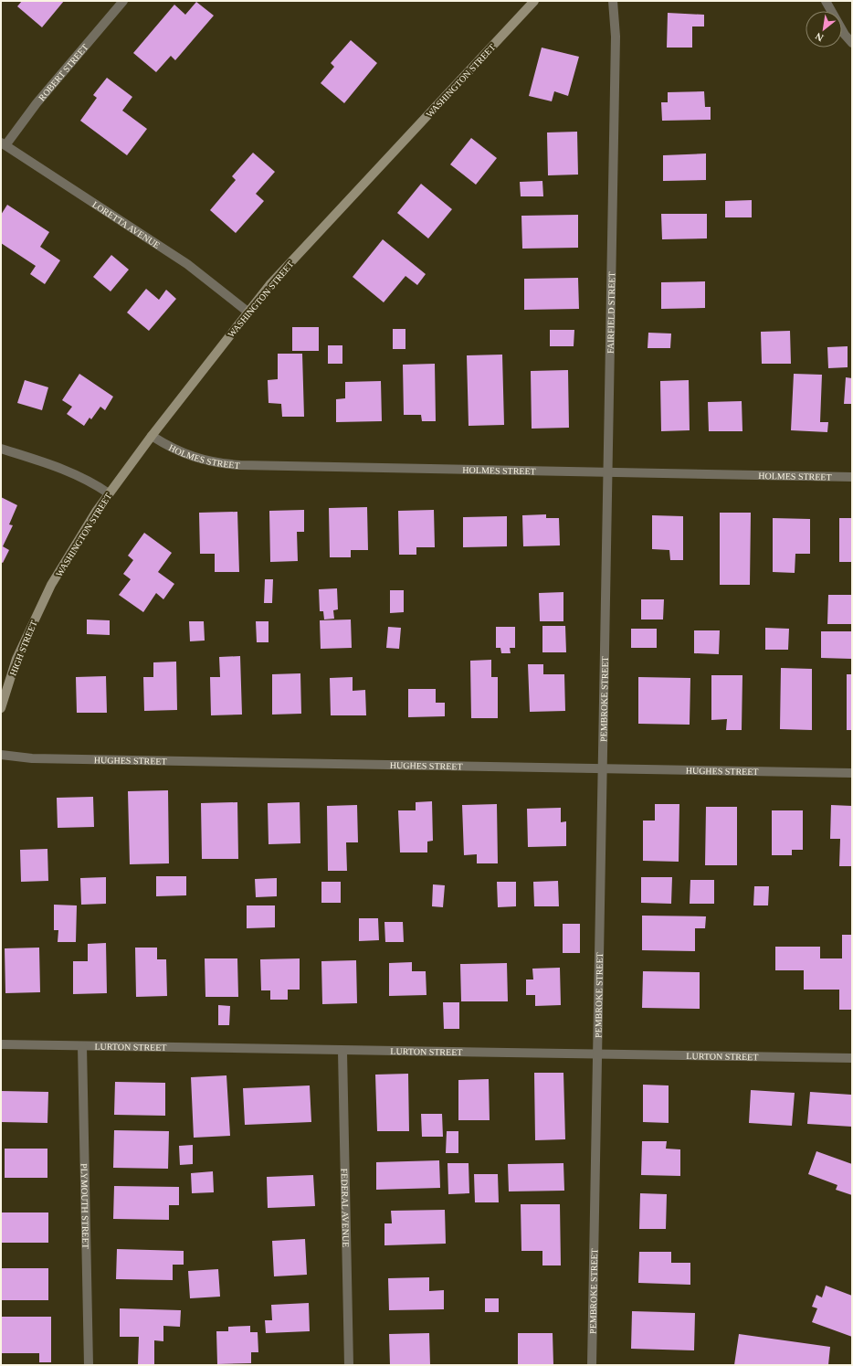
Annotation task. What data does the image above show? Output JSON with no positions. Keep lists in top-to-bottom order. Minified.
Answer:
{"streets":{"street":["ROBERT STREET","WASHINGTON STREET","LORETTA AVENUE","FAIRFIELD STREET","HOLMES STREET","HIGH STREET","PEMBROKE STREET","HUGHES STREET","LURTON STREET","PLYMOUTH STREET","FEDERAL AVENUE"]},"crossings":[["ROBERT STREET","LORETTA AVENUE"],["WASHINGTON STREET","LORETTA AVENUE"],["WASHINGTON STREET","HOLMES STREET"],["WASHINGTON STREET","HIGH STREET"],["FAIRFIELD STREET","HOLMES STREET"],["FAIRFIELD STREET","PEMBROKE STREET"],["PEMBROKE STREET","HUGHES STREET"],["PEMBROKE STREET","LURTON STREET"],["LURTON STREET","PLYMOUTH STREET"],["LURTON STREET","FEDERAL AVENUE"]],"north":"bottom left"}
